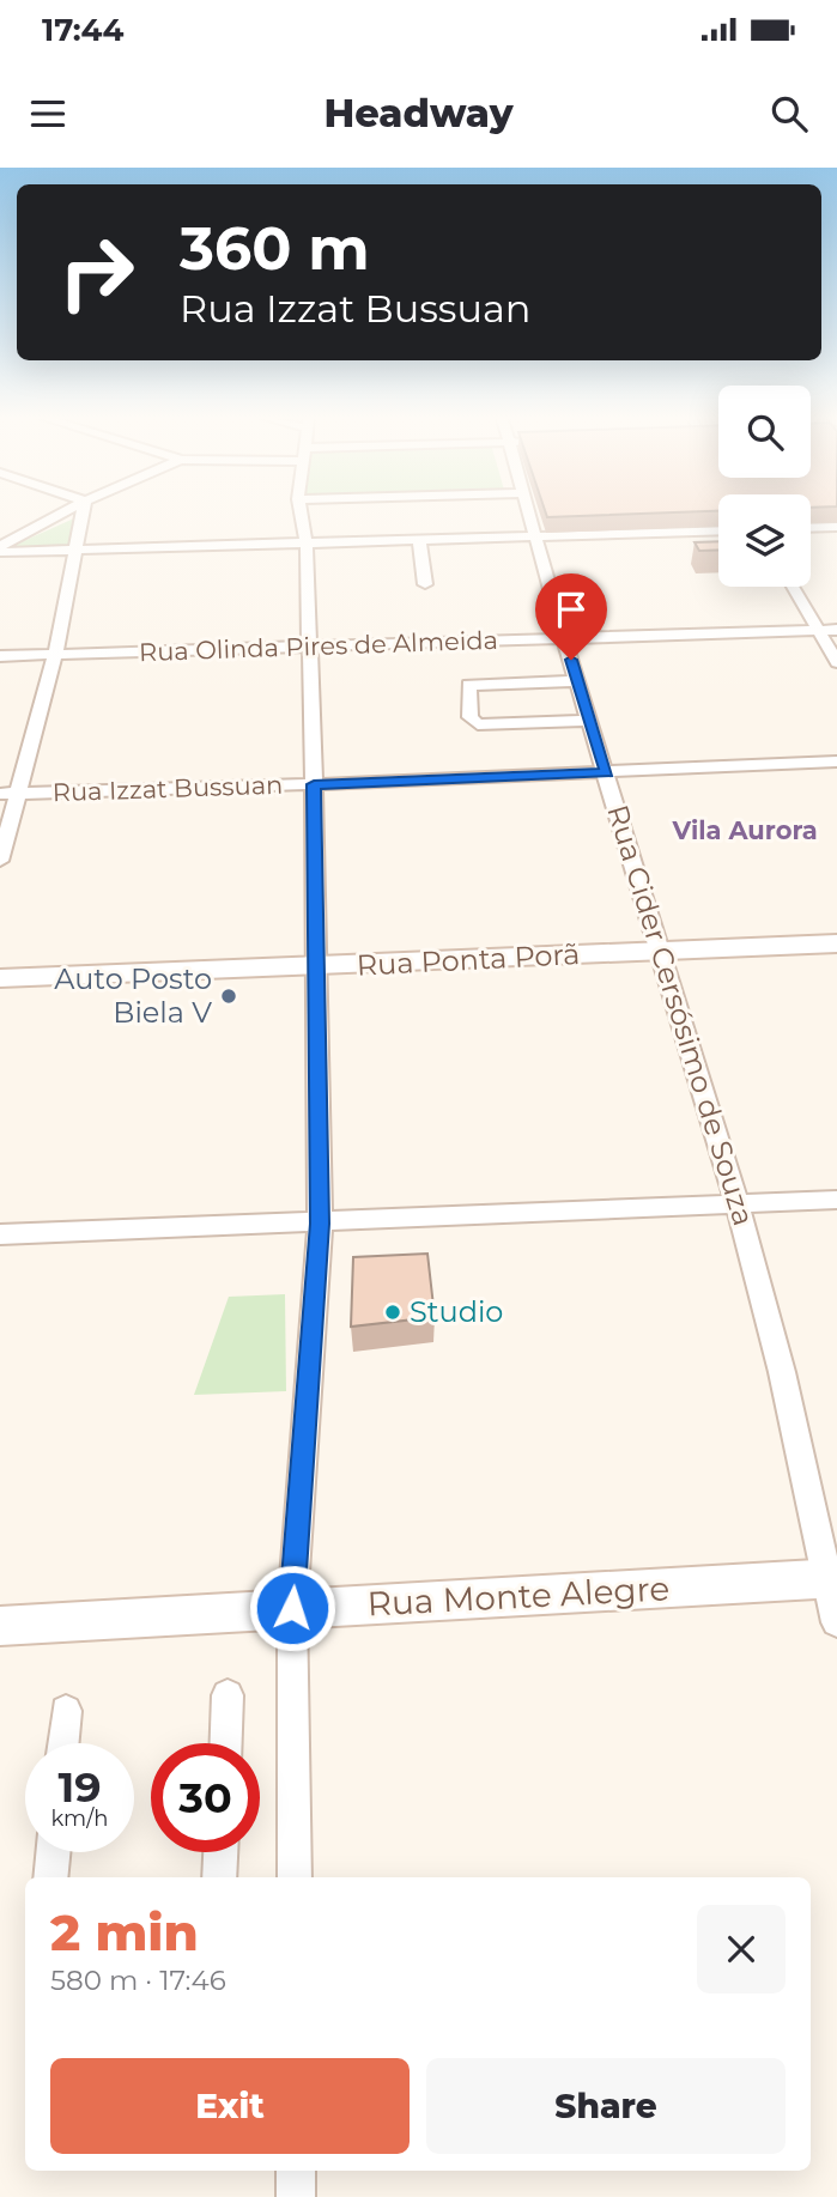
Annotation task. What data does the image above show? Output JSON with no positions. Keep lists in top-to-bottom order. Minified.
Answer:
{"streets":{"street":["Rua Olinda Pires de Almeida","Rua Izzat Bussuan","Rua Ponta Porã","Rua Cider Cersósimo de Souza","Rua Monte Alegre"]},"crossings":[["Rua Olinda Pires de Almeida","Rua Cider Cersósimo de Souza"],["Rua Izzat Bussuan","Rua Cider Cersósimo de Souza"],["Rua Ponta Porã","Rua Cider Cersósimo de Souza"],["Rua Cider Cersósimo de Souza","Rua Monte Alegre"]],"districts":["Vila Aurora"],"places":["Auto Posto Biela V","Studio"],"page":{"status":"17:44","header":"Headway","turn":["360 m","Rua Izzat Bussuan"],"speed":"19 km/h","limit":"30","heading":["2 min","580 m · 17:46"],"buttons":["Exit","Share"]}}
